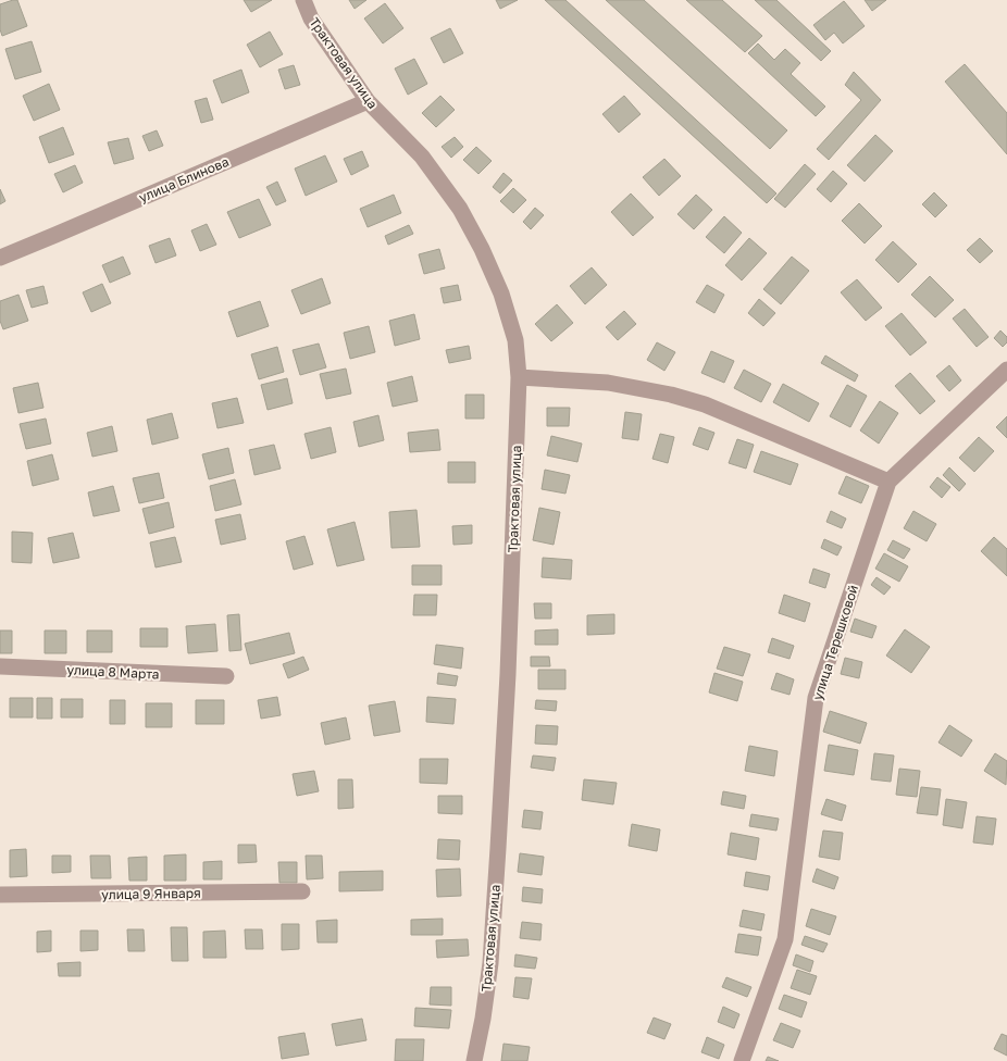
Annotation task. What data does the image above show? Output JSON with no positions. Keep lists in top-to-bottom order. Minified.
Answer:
{"streets":{"street":["Трактовая улица","улица Блинова","улица Терешковой","улица 8 Марта","улица 9 Января"]},"crossings":[["Трактовая улица","улица Блинова"]]}
